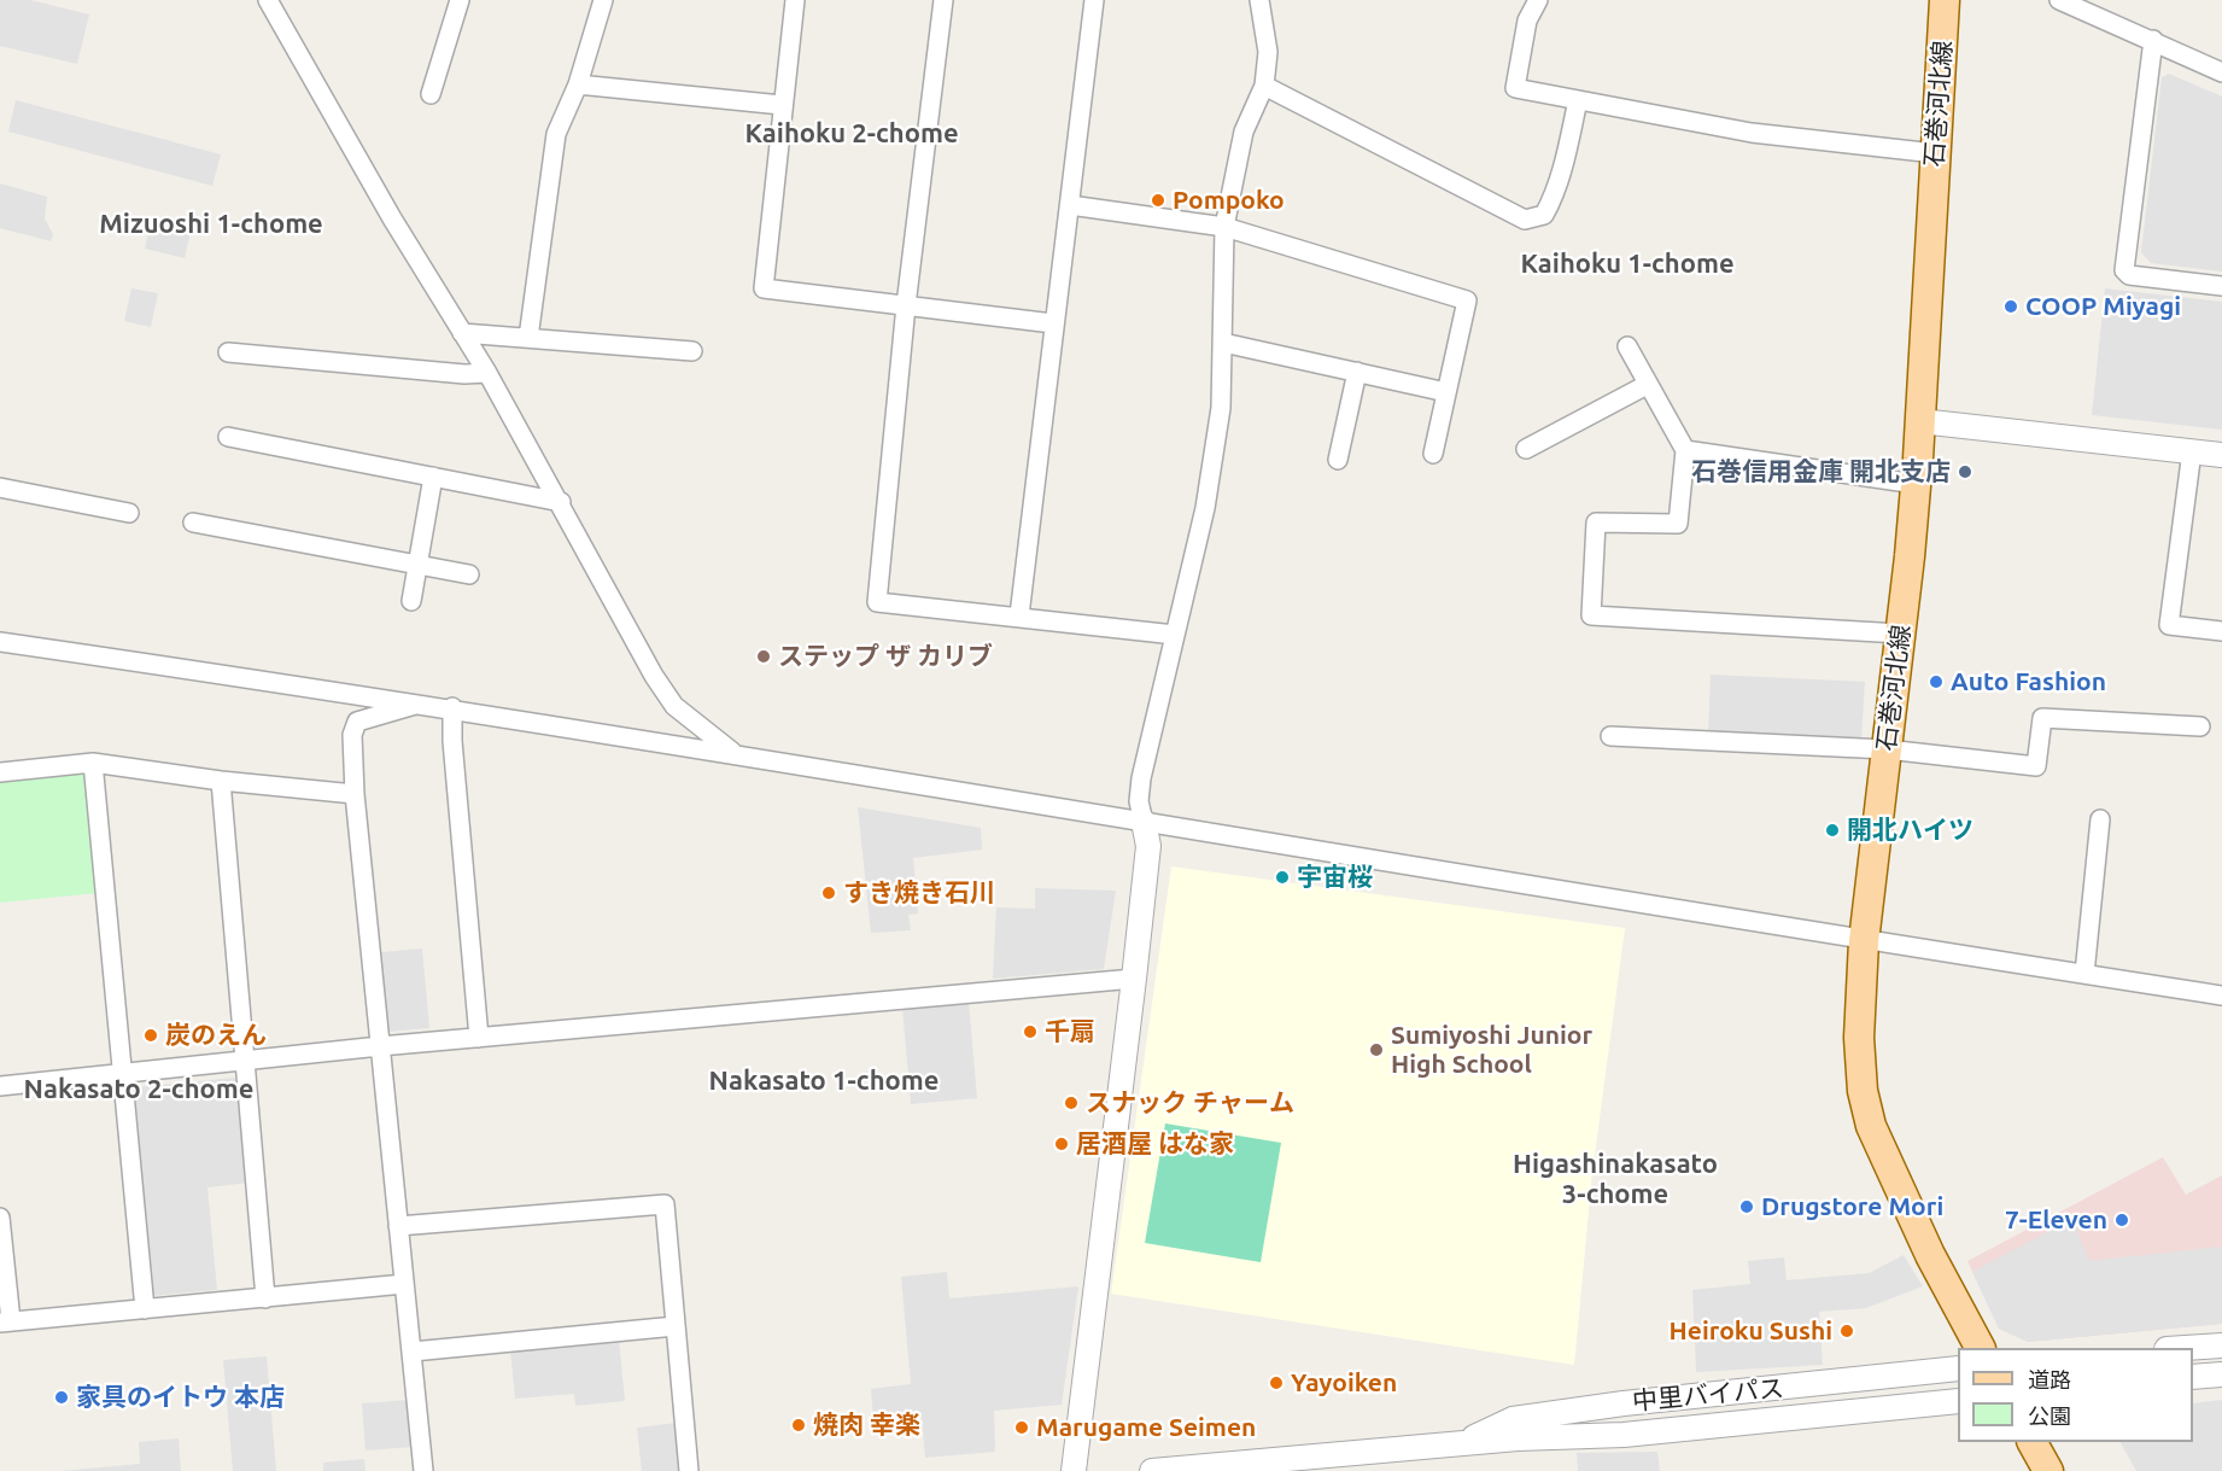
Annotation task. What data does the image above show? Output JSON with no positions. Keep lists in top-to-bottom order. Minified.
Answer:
{"streets":{"main road":["石巻河北線"],"street":["中里バイパス"]},"districts":["Kaihoku 2-chome","Mizuoshi 1-chome","Kaihoku 1-chome","Nakasato 1-chome","Nakasato 2-chome","Higashinakasato 3-chome"],"places":["Pompoko","COOP Miyagi","石巻信用金庫 開北支店","ステップ ザ カリブ","Auto Fashion","開北ハイツ","宇宙桜","すき焼き石川","千扇","炭のえん","Sumiyoshi Junior High School","スナック チャーム","居酒屋 はな家","Drugstore Mori","7-Eleven","Heiroku Sushi","Yayoiken","家具のイトウ 本店","焼肉 幸楽","Marugame Seimen"],"legend":["道路","公園"]}
